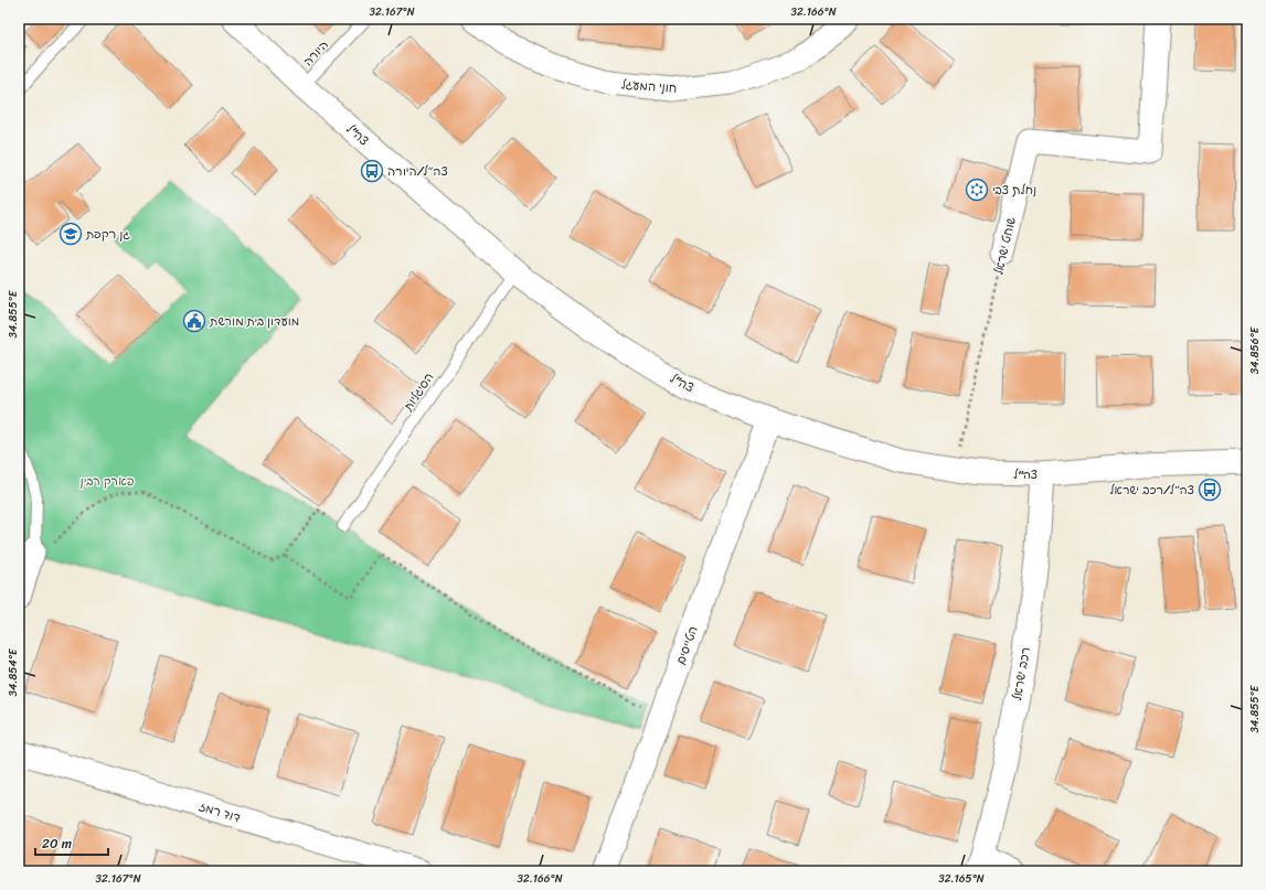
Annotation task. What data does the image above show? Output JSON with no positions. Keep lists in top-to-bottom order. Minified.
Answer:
{"streets":{"street":["חוני המעגל","צה\"ל","שוחט ישראל","הטייסים","רכב ישראל","דוד רמז"],"lane":["היורה","הסיגליות"]},"crossings":[["היורה","צה\"ל"],["צה\"ל","שוחט ישראל"],["צה\"ל","הסיגליות"],["צה\"ל","הטייסים"],["צה\"ל","רכב ישראל"]],"parks":["פארק רבין"],"places":{"bus stop":["צה״ל/היורה","צה״ל/רכב ישראל"],"synagogue":["נחלת צבי"],"school or university":["גן רקפת"],"public building":["מועדון בית מורשת"]},"scale_bar":"20 m","coordinates":["32.167°N","32.166°N","34.855°E","34.856°E","34.854°E","32.165°N"]}
